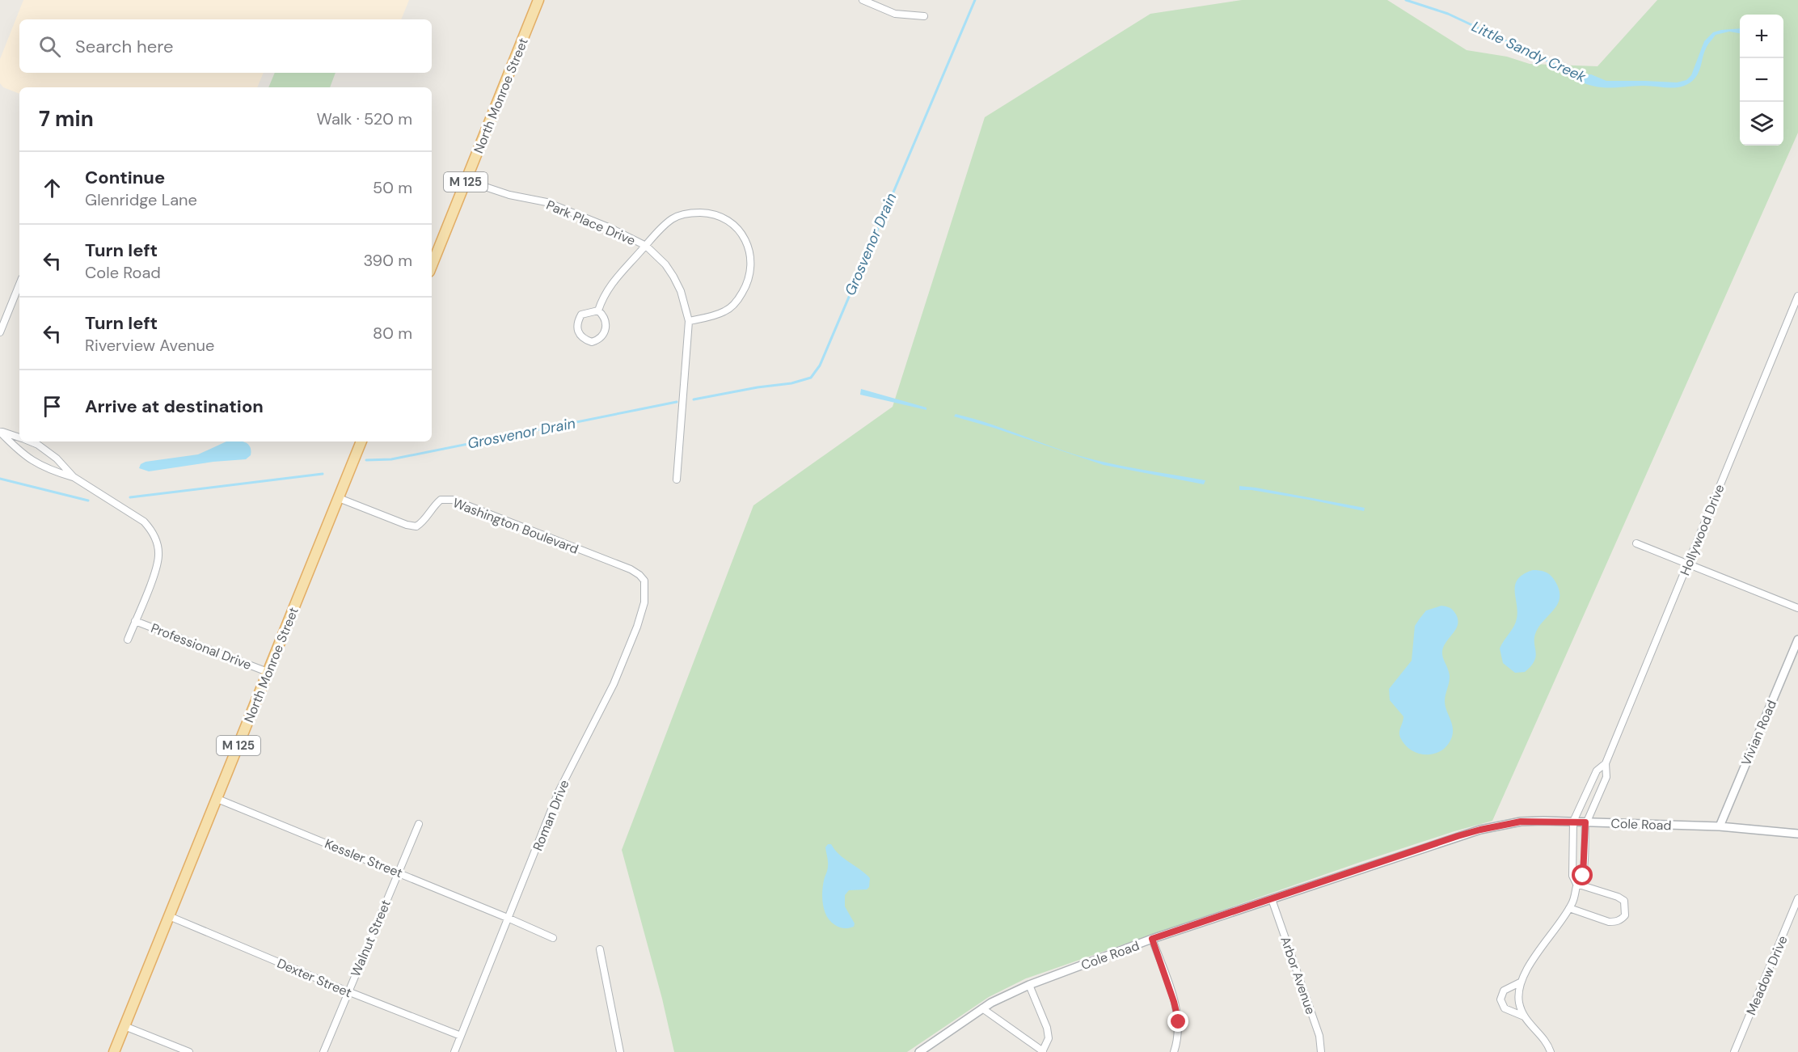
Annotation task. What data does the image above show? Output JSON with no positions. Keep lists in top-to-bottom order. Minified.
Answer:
{"streets":{"main road":["North Monroe Street","M 125"],"street":["Park Place Drive","Washington Boulevard","Hollywood Drive","Professional Drive","Vivian Road","Roman Drive","Cole Road","Kessler Street","Walnut Street","Arbor Avenue","Meadow Drive","Dexter Street"]},"crossings":[["North Monroe Street","Park Place Drive"],["North Monroe Street","Washington Boulevard"],["North Monroe Street","Professional Drive"],["North Monroe Street","Kessler Street"],["North Monroe Street","Dexter Street"],["Washington Boulevard","Roman Drive"],["Hollywood Drive","Cole Road"],["Vivian Road","Cole Road"],["Roman Drive","Kessler Street"],["Roman Drive","Dexter Street"],["Cole Road","Arbor Avenue"],["Kessler Street","Walnut Street"],["Walnut Street","Dexter Street"]],"water":["Little Sandy Creek","Grosvenor Drain"],"page":{"map_buttons":["+","−"],"search":"Search here","heading":["7 min","Walk · 520 m"],"list":[["Continue","Glenridge Lane","50 m"],["Turn left","Cole Road","390 m"],["Turn left","Riverview Avenue","80 m"],"Arrive at destination"]}}
